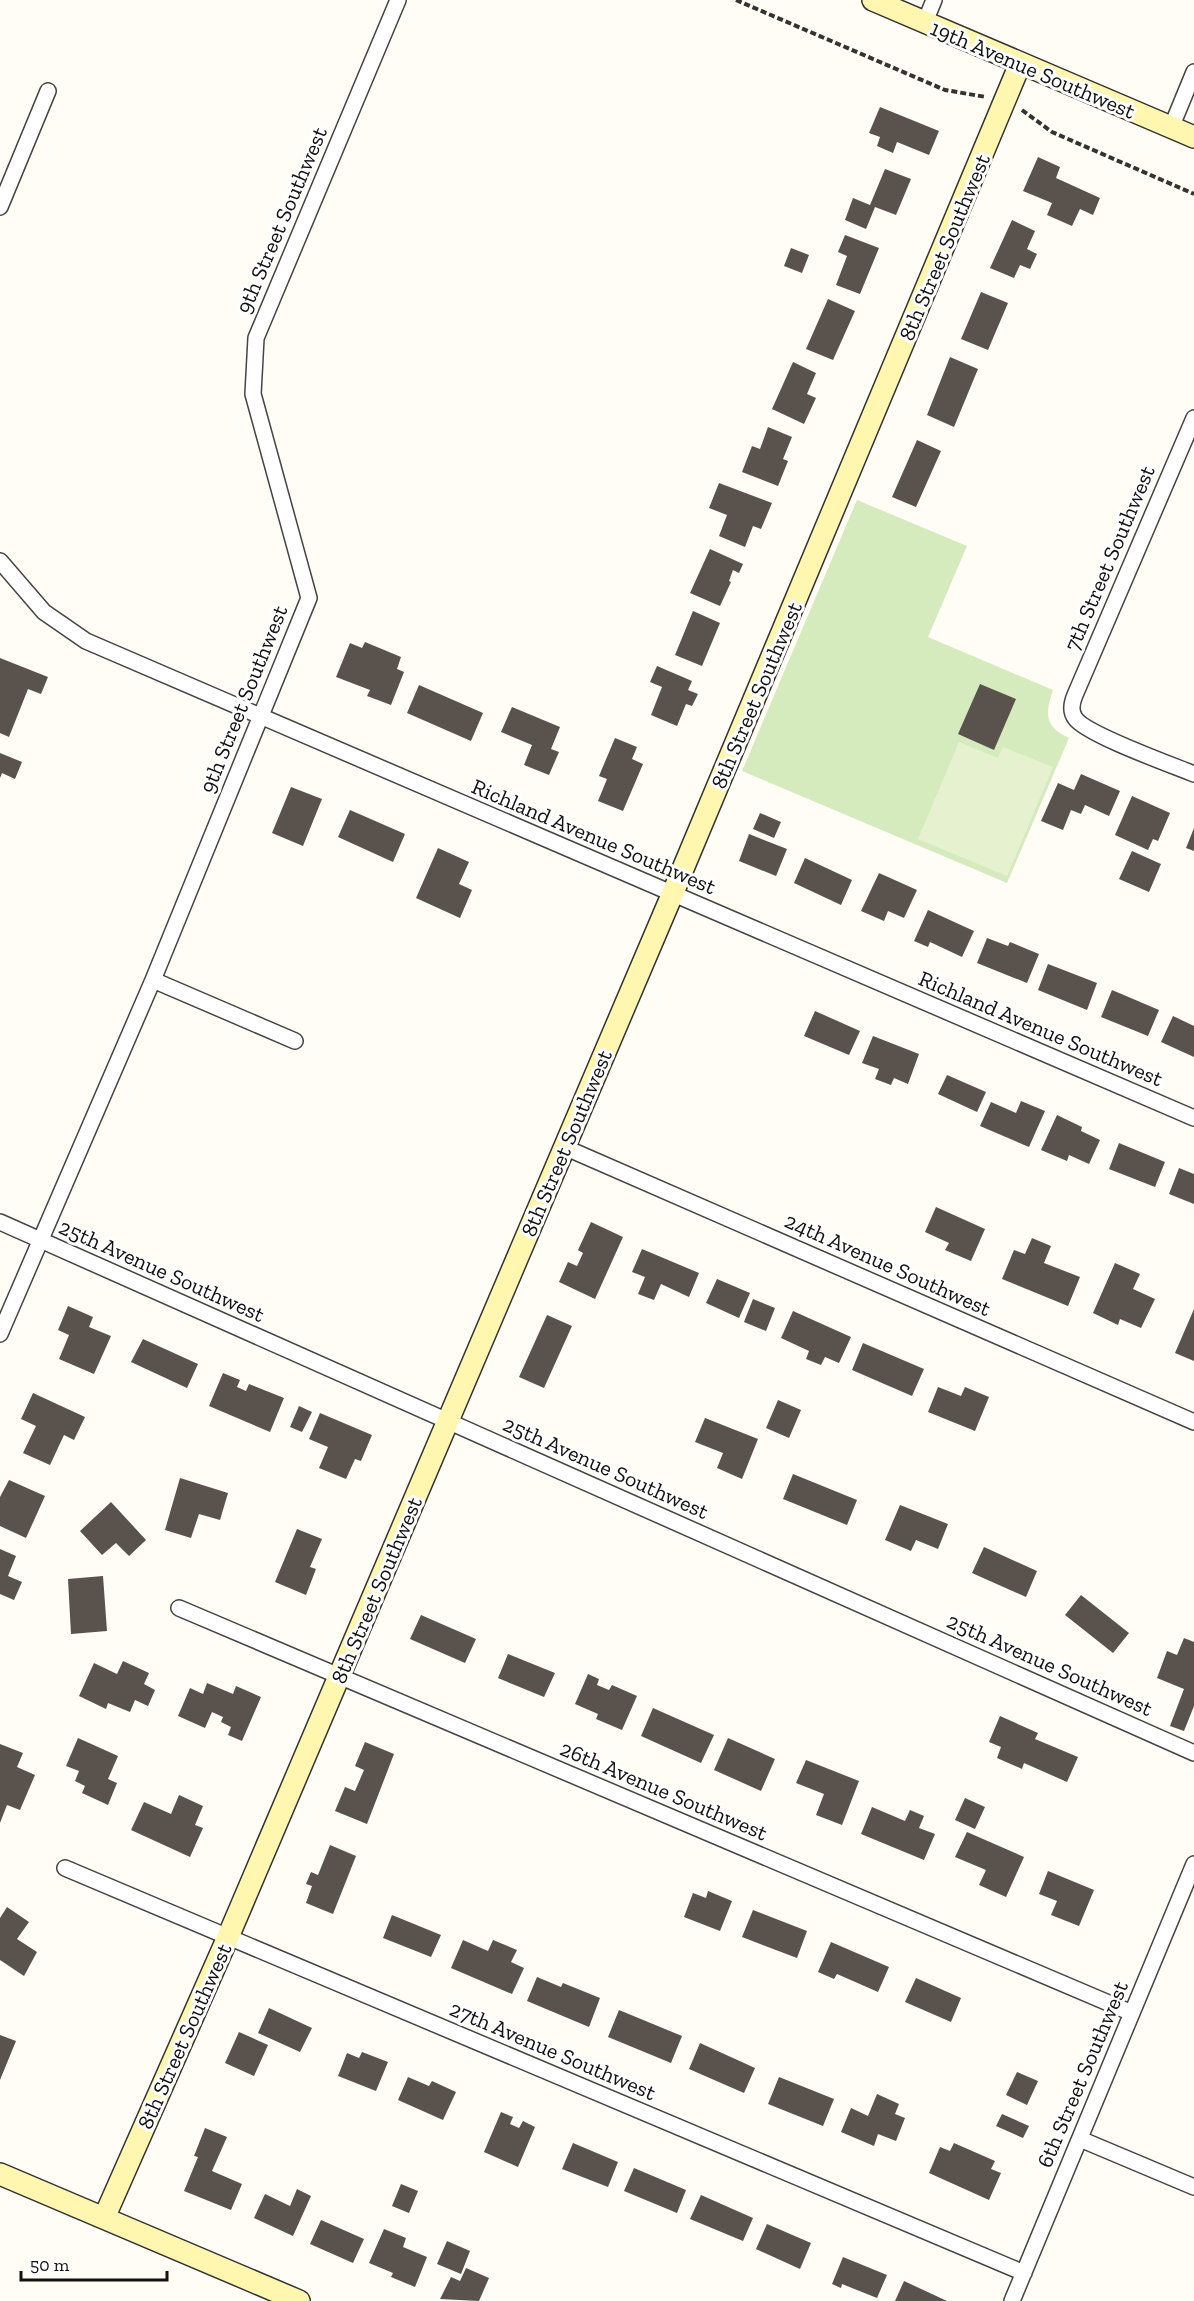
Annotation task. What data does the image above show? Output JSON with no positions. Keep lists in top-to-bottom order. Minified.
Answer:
{"streets":{"street":["19th Avenue Southwest","9th Street Southwest","8th Street Southwest","7th Street Southwest","Richland Avenue Southwest","24th Avenue Southwest","25th Avenue Southwest","26th Avenue Southwest","27th Avenue Southwest","6th Street Southwest"]},"crossings":[["19th Avenue Southwest","8th Street Southwest"],["9th Street Southwest","Richland Avenue Southwest"],["9th Street Southwest","25th Avenue Southwest"],["8th Street Southwest","Richland Avenue Southwest"],["8th Street Southwest","24th Avenue Southwest"],["8th Street Southwest","25th Avenue Southwest"],["8th Street Southwest","26th Avenue Southwest"],["8th Street Southwest","27th Avenue Southwest"],["26th Avenue Southwest","6th Street Southwest"],["27th Avenue Southwest","6th Street Southwest"]],"scale_bar":"50 m"}
